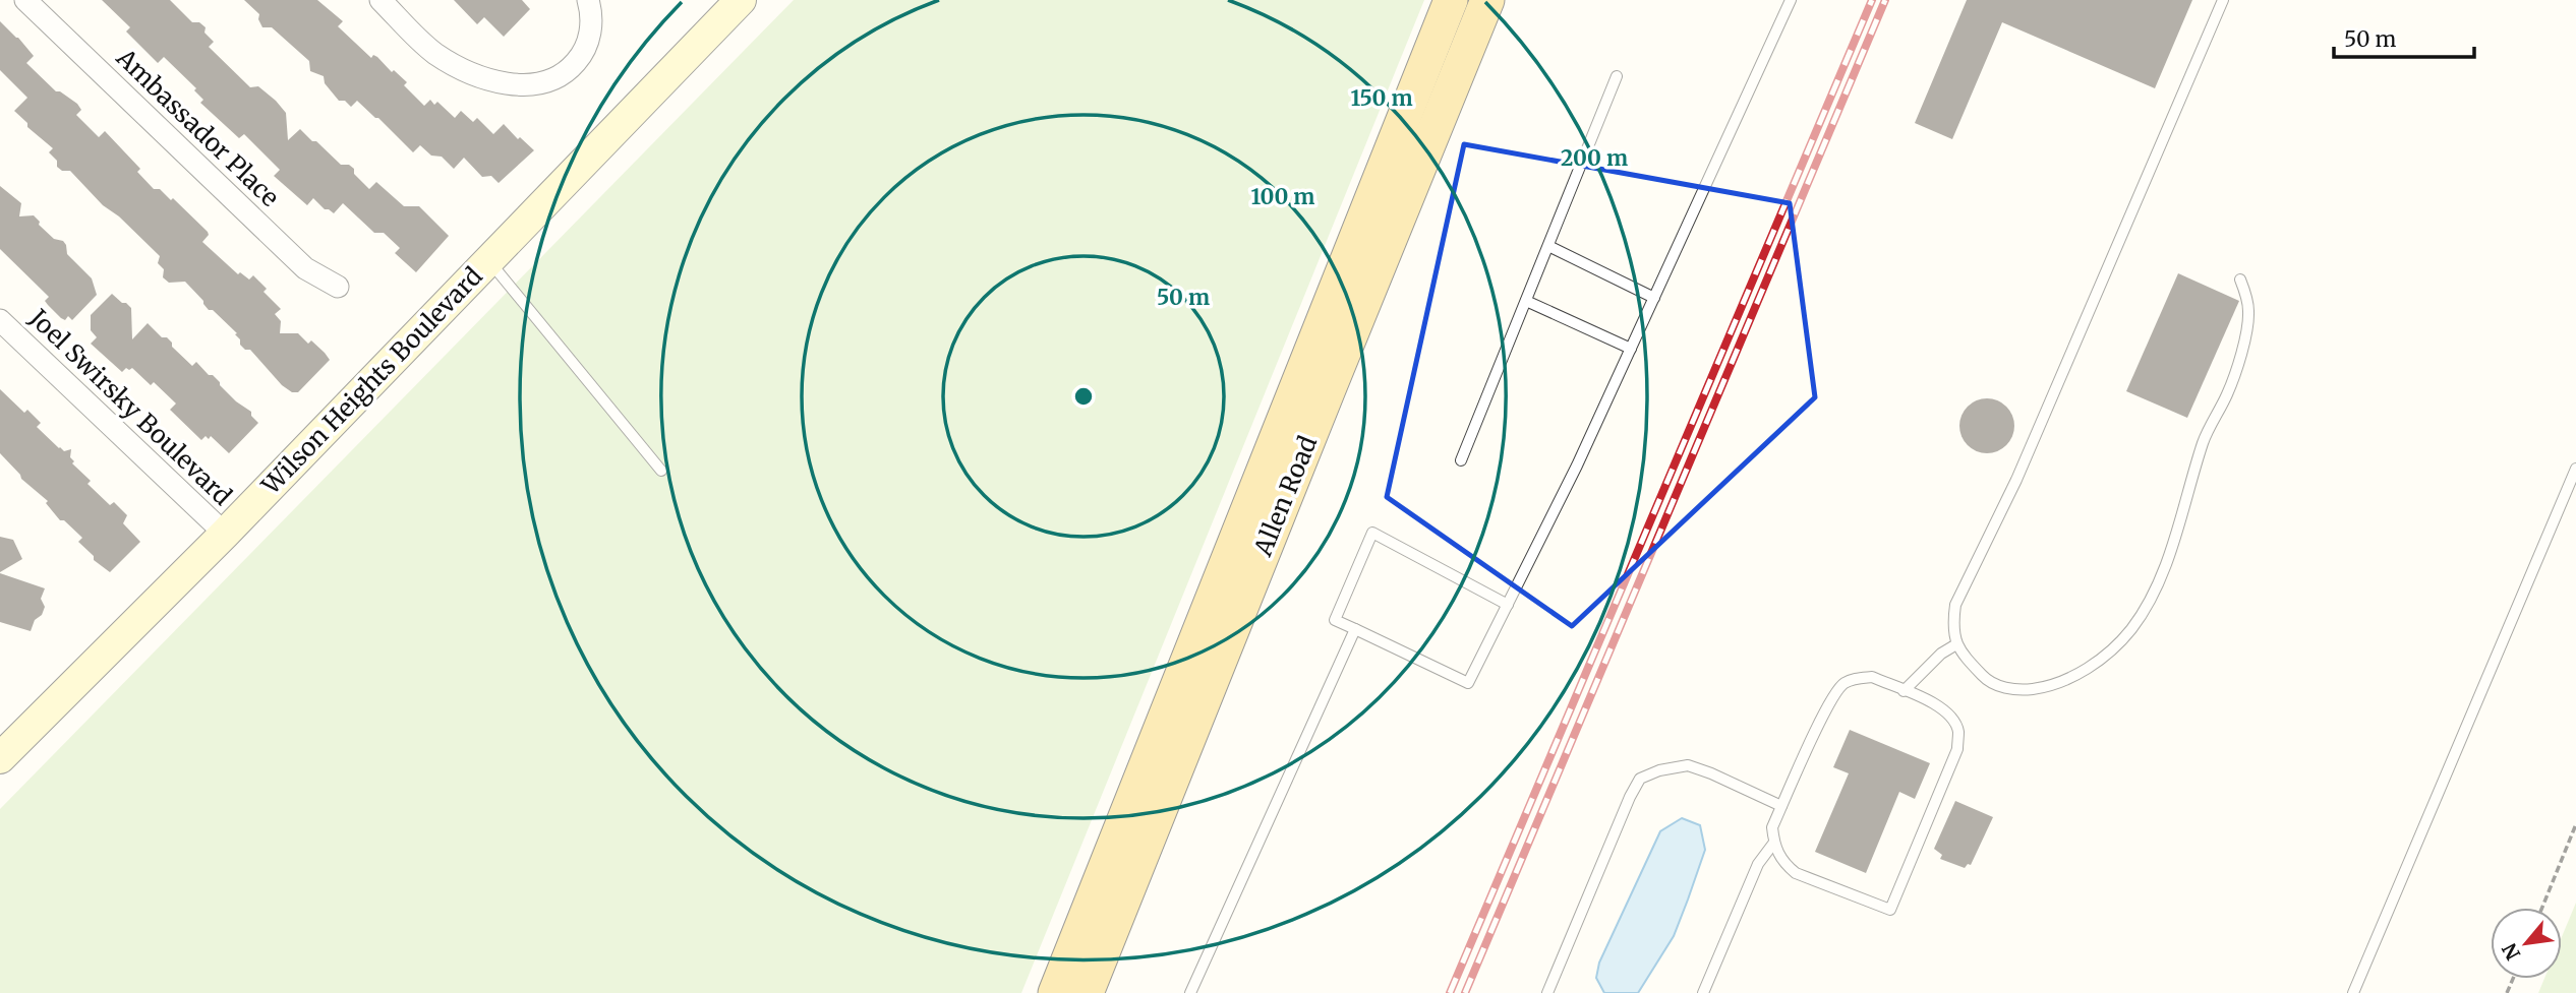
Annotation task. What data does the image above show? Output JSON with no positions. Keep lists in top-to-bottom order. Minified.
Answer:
{"streets":{"main road":["Wilson Heights Boulevard","Allen Road"],"street":["Ambassador Place","Joel Swirsky Boulevard"]},"crossings":[["Wilson Heights Boulevard","Joel Swirsky Boulevard"]],"scale_bar":"50 m","north":"bottom left","rings":["150 m","200 m","100 m","50 m"]}
